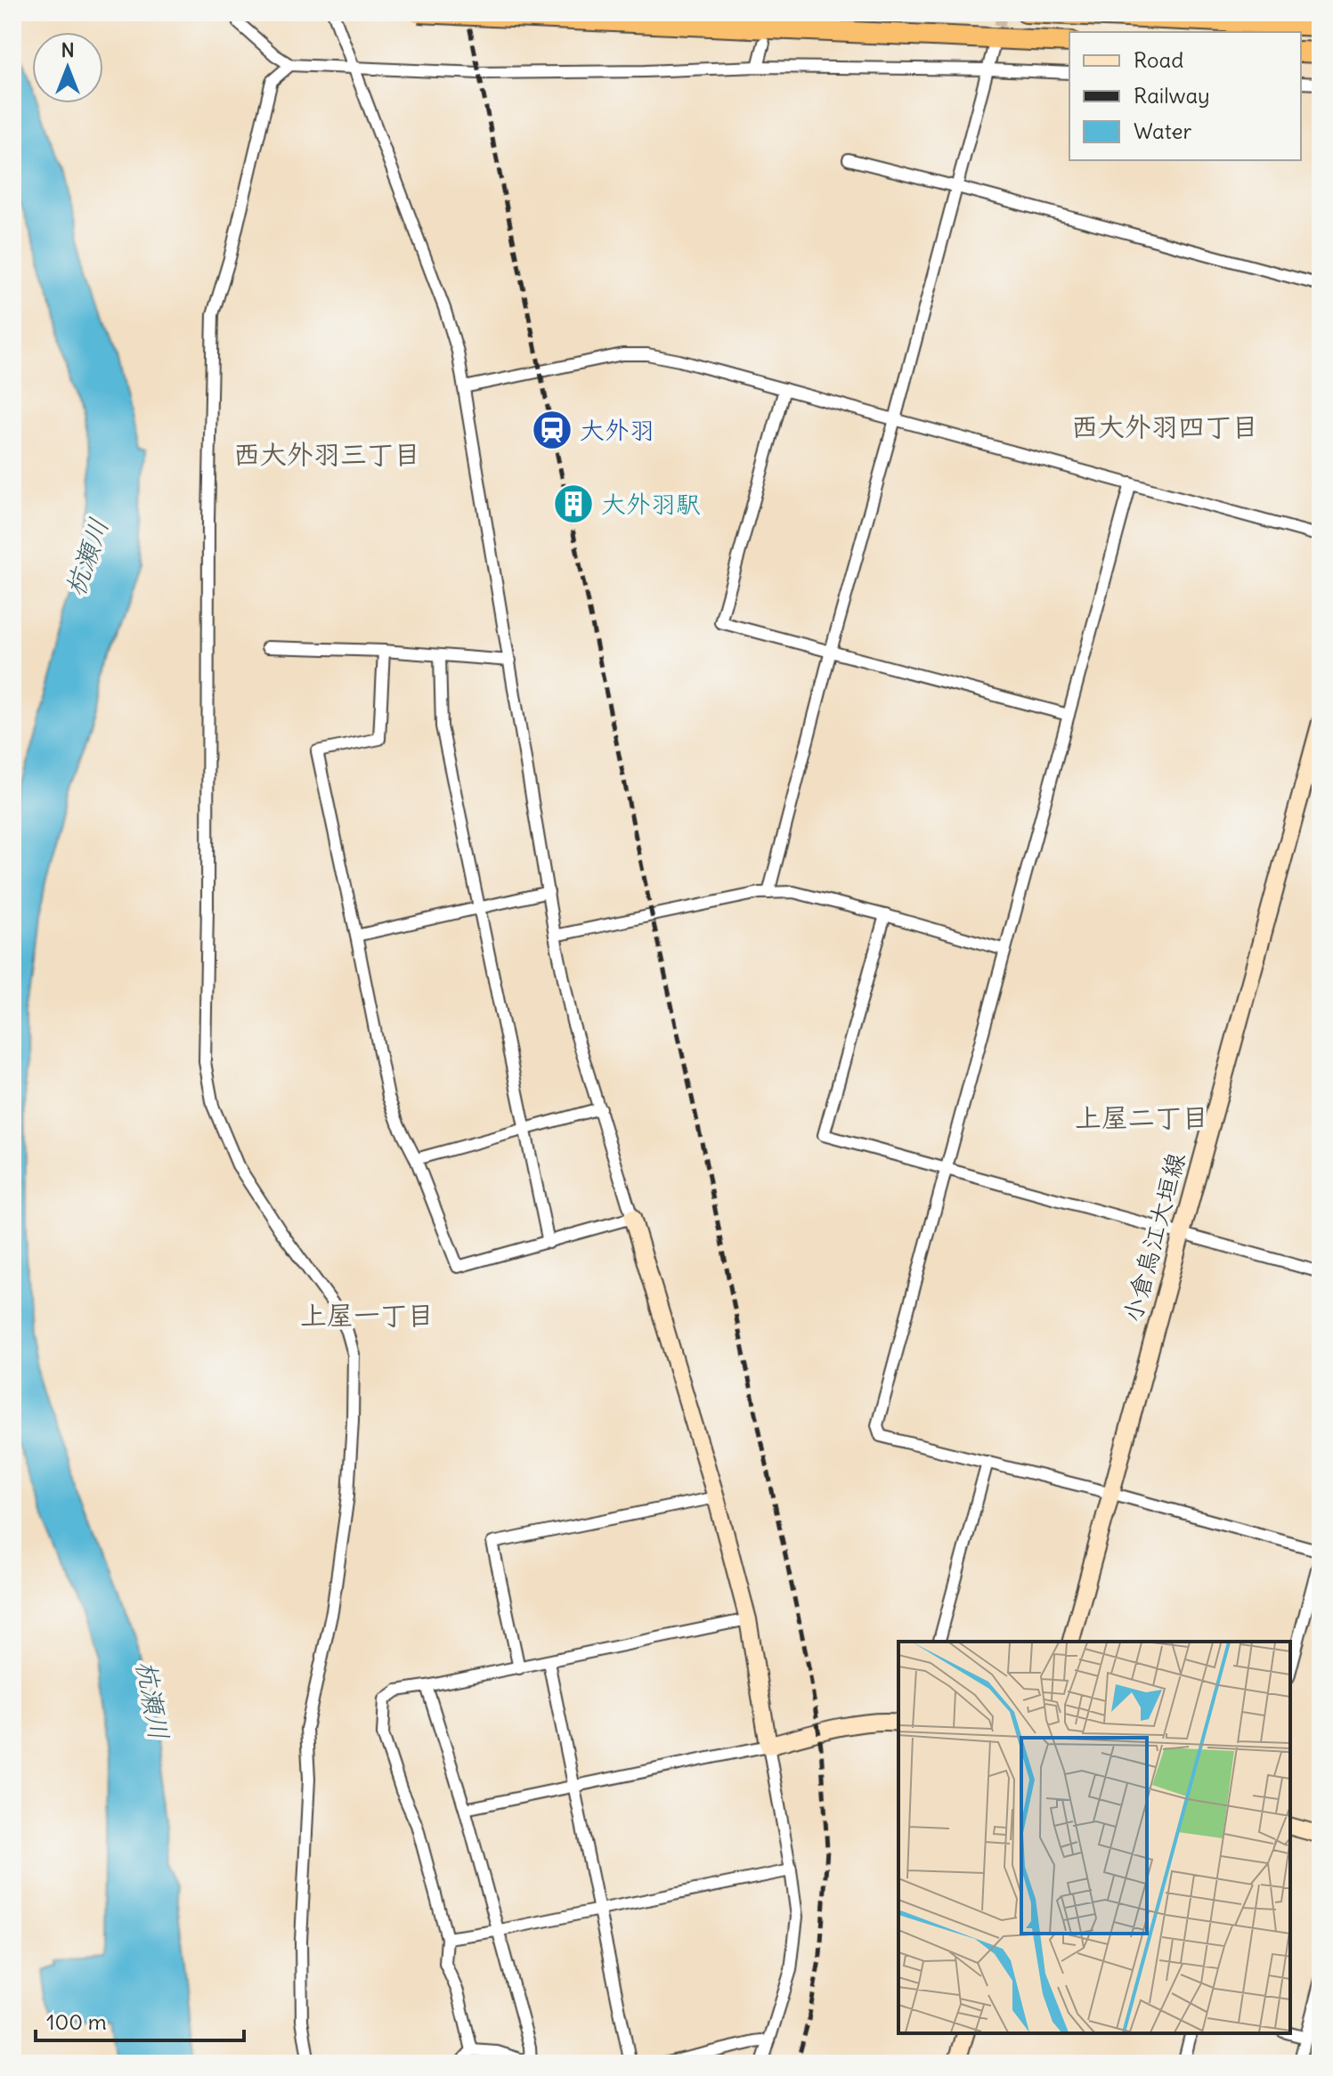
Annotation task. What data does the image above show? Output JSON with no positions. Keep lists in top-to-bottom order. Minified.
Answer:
{"streets":{"main road":["小倉烏江大垣線"]},"districts":["西大外羽四丁目","西大外羽三丁目","上屋二丁目","上屋一丁目"],"water":["杭瀬川"],"places":{"station":["大外羽"],"building":["大外羽駅"]},"legend":["Road","Railway","Water"],"scale_bar":"100 m","north":"top"}
